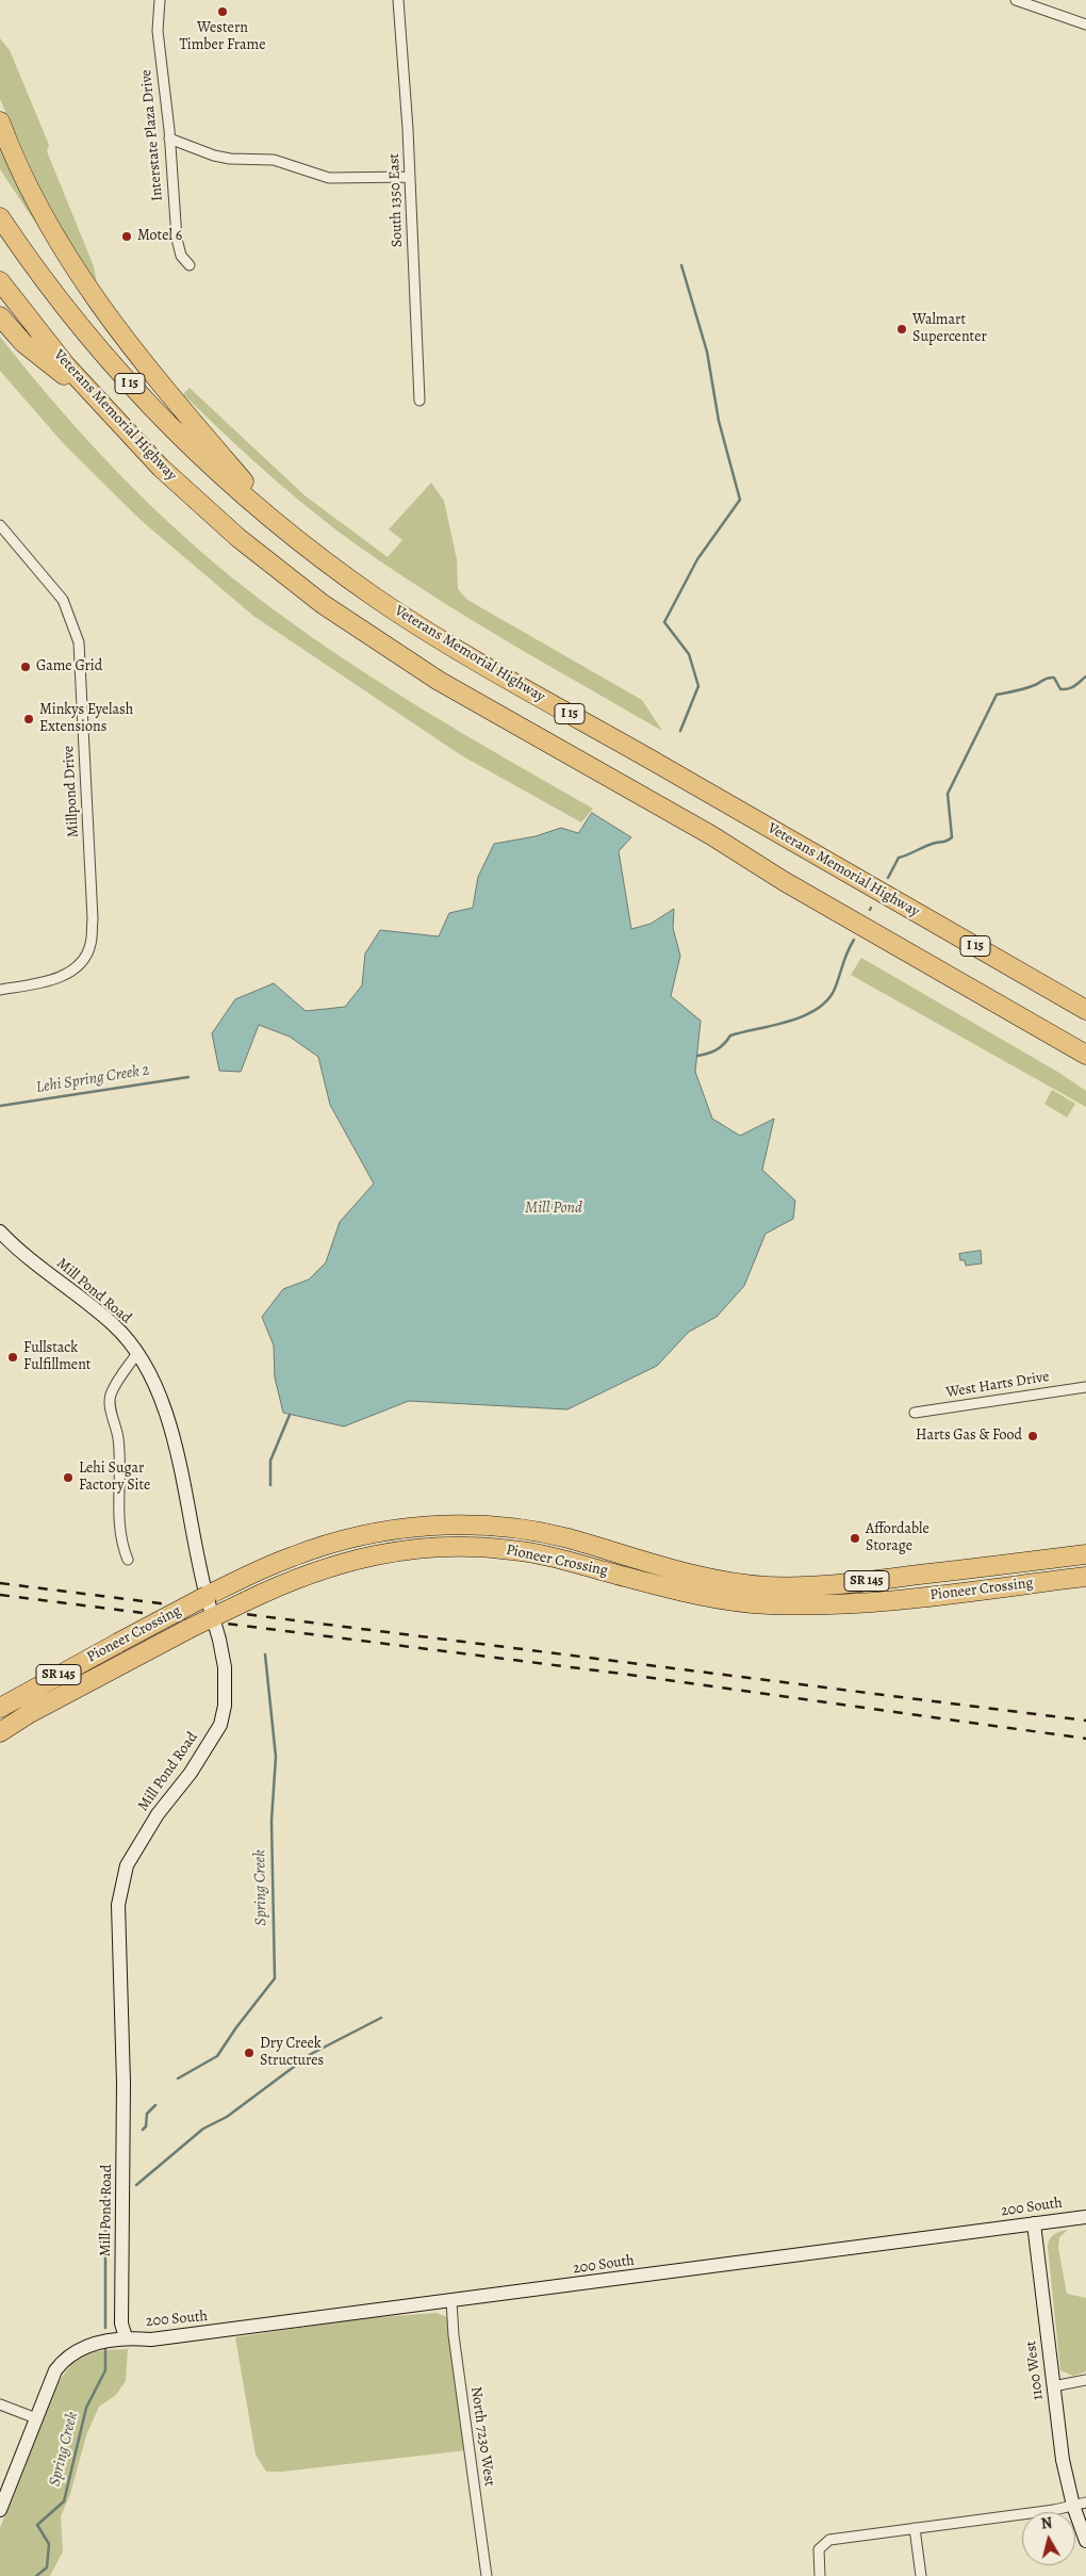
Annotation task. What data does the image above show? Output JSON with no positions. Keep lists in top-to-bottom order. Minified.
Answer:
{"streets":{"highway":["I 15","Veterans Memorial Highway","Pioneer Crossing","SR 145"],"street":["Interstate Plaza Drive","South 1350 East","Millpond Drive","Mill Pond Road","West Harts Drive","200 South","1100 West","North 7230 West"]},"crossings":[["Mill Pond Road","Pioneer Crossing"],["Mill Pond Road","200 South"],["200 South","1100 West"],["200 South","North 7230 West"]],"water":["Lehi Spring Creek 2","Mill Pond","Spring Creek"],"places":["Western Timber Frame","Motel 6","Walmart Supercenter","Game Grid","Minkys Eyelash Extensions","Fullstack Fulfillment","Harts Gas & Food","Lehi Sugar Factory Site","Affordable Storage","Dry Creek Structures"],"north":"top"}
